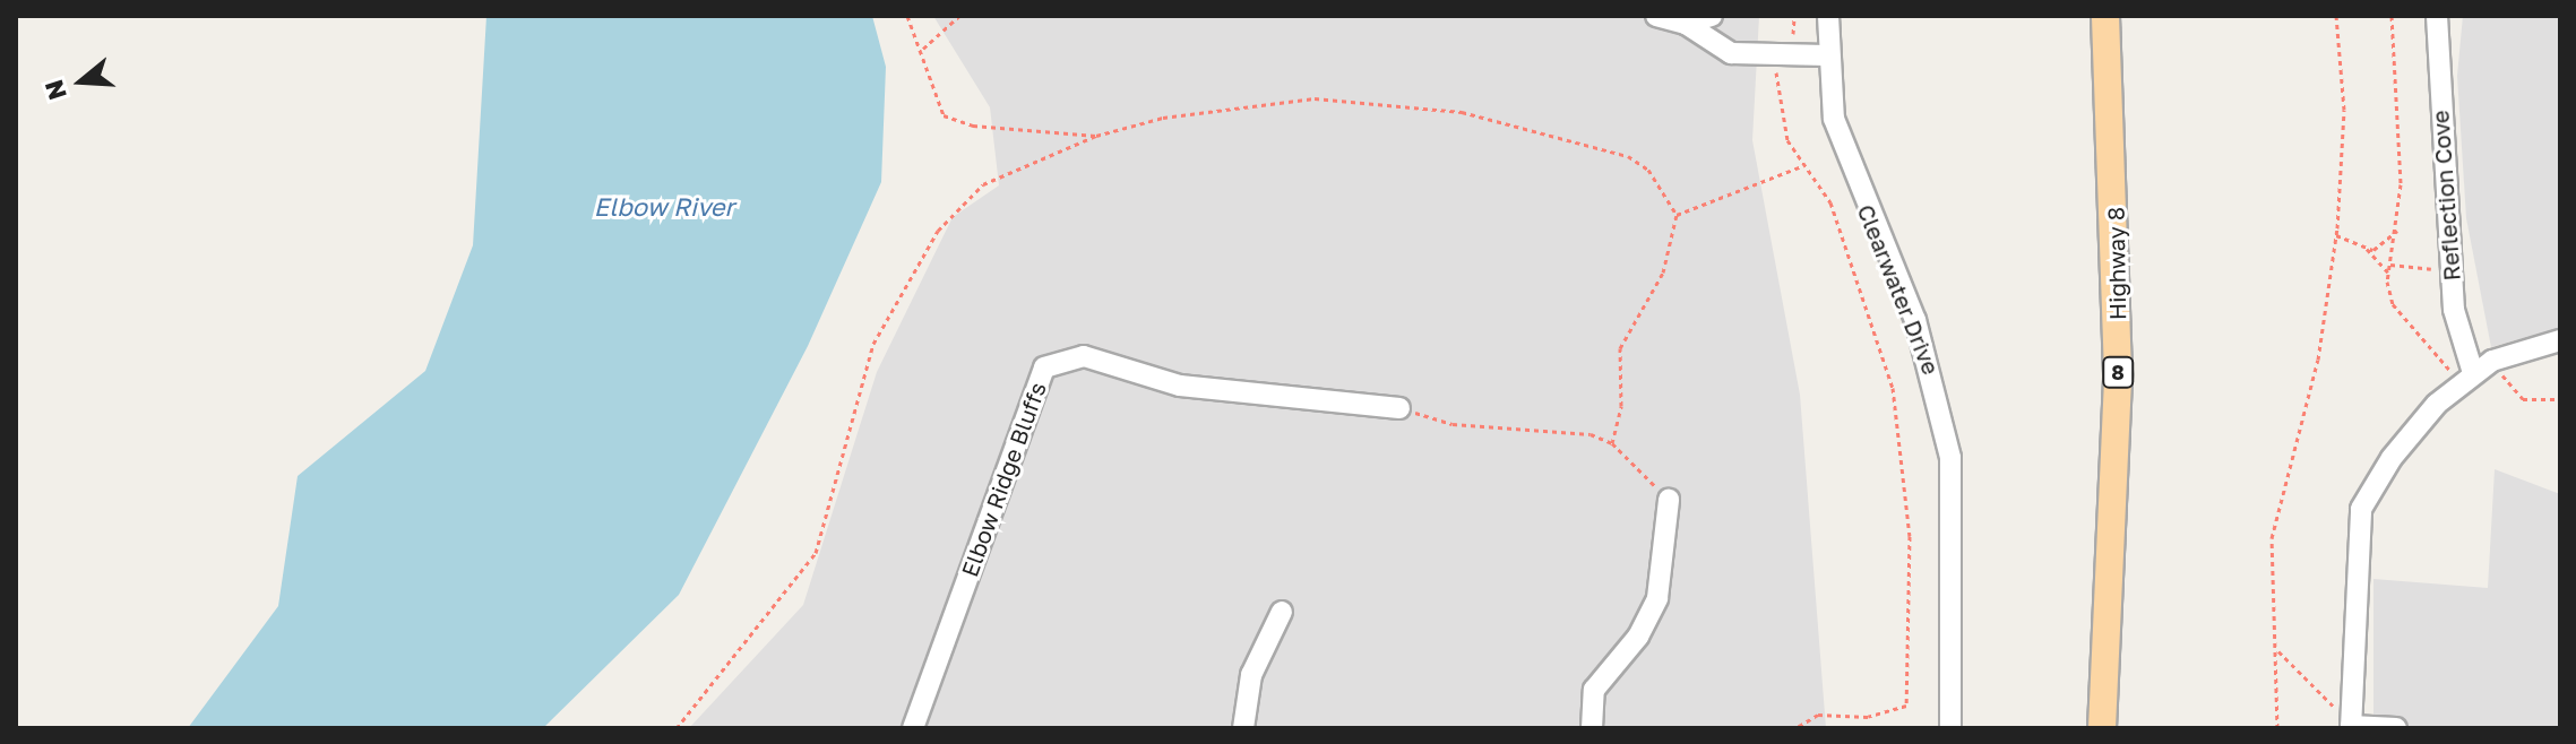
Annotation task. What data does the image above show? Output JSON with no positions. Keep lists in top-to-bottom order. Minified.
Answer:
{"streets":{"main road":["Highway 8","8"],"street":["Reflection Cove","Clearwater Drive","Elbow Ridge Bluffs"]},"water":["Elbow River"],"north":"left"}
